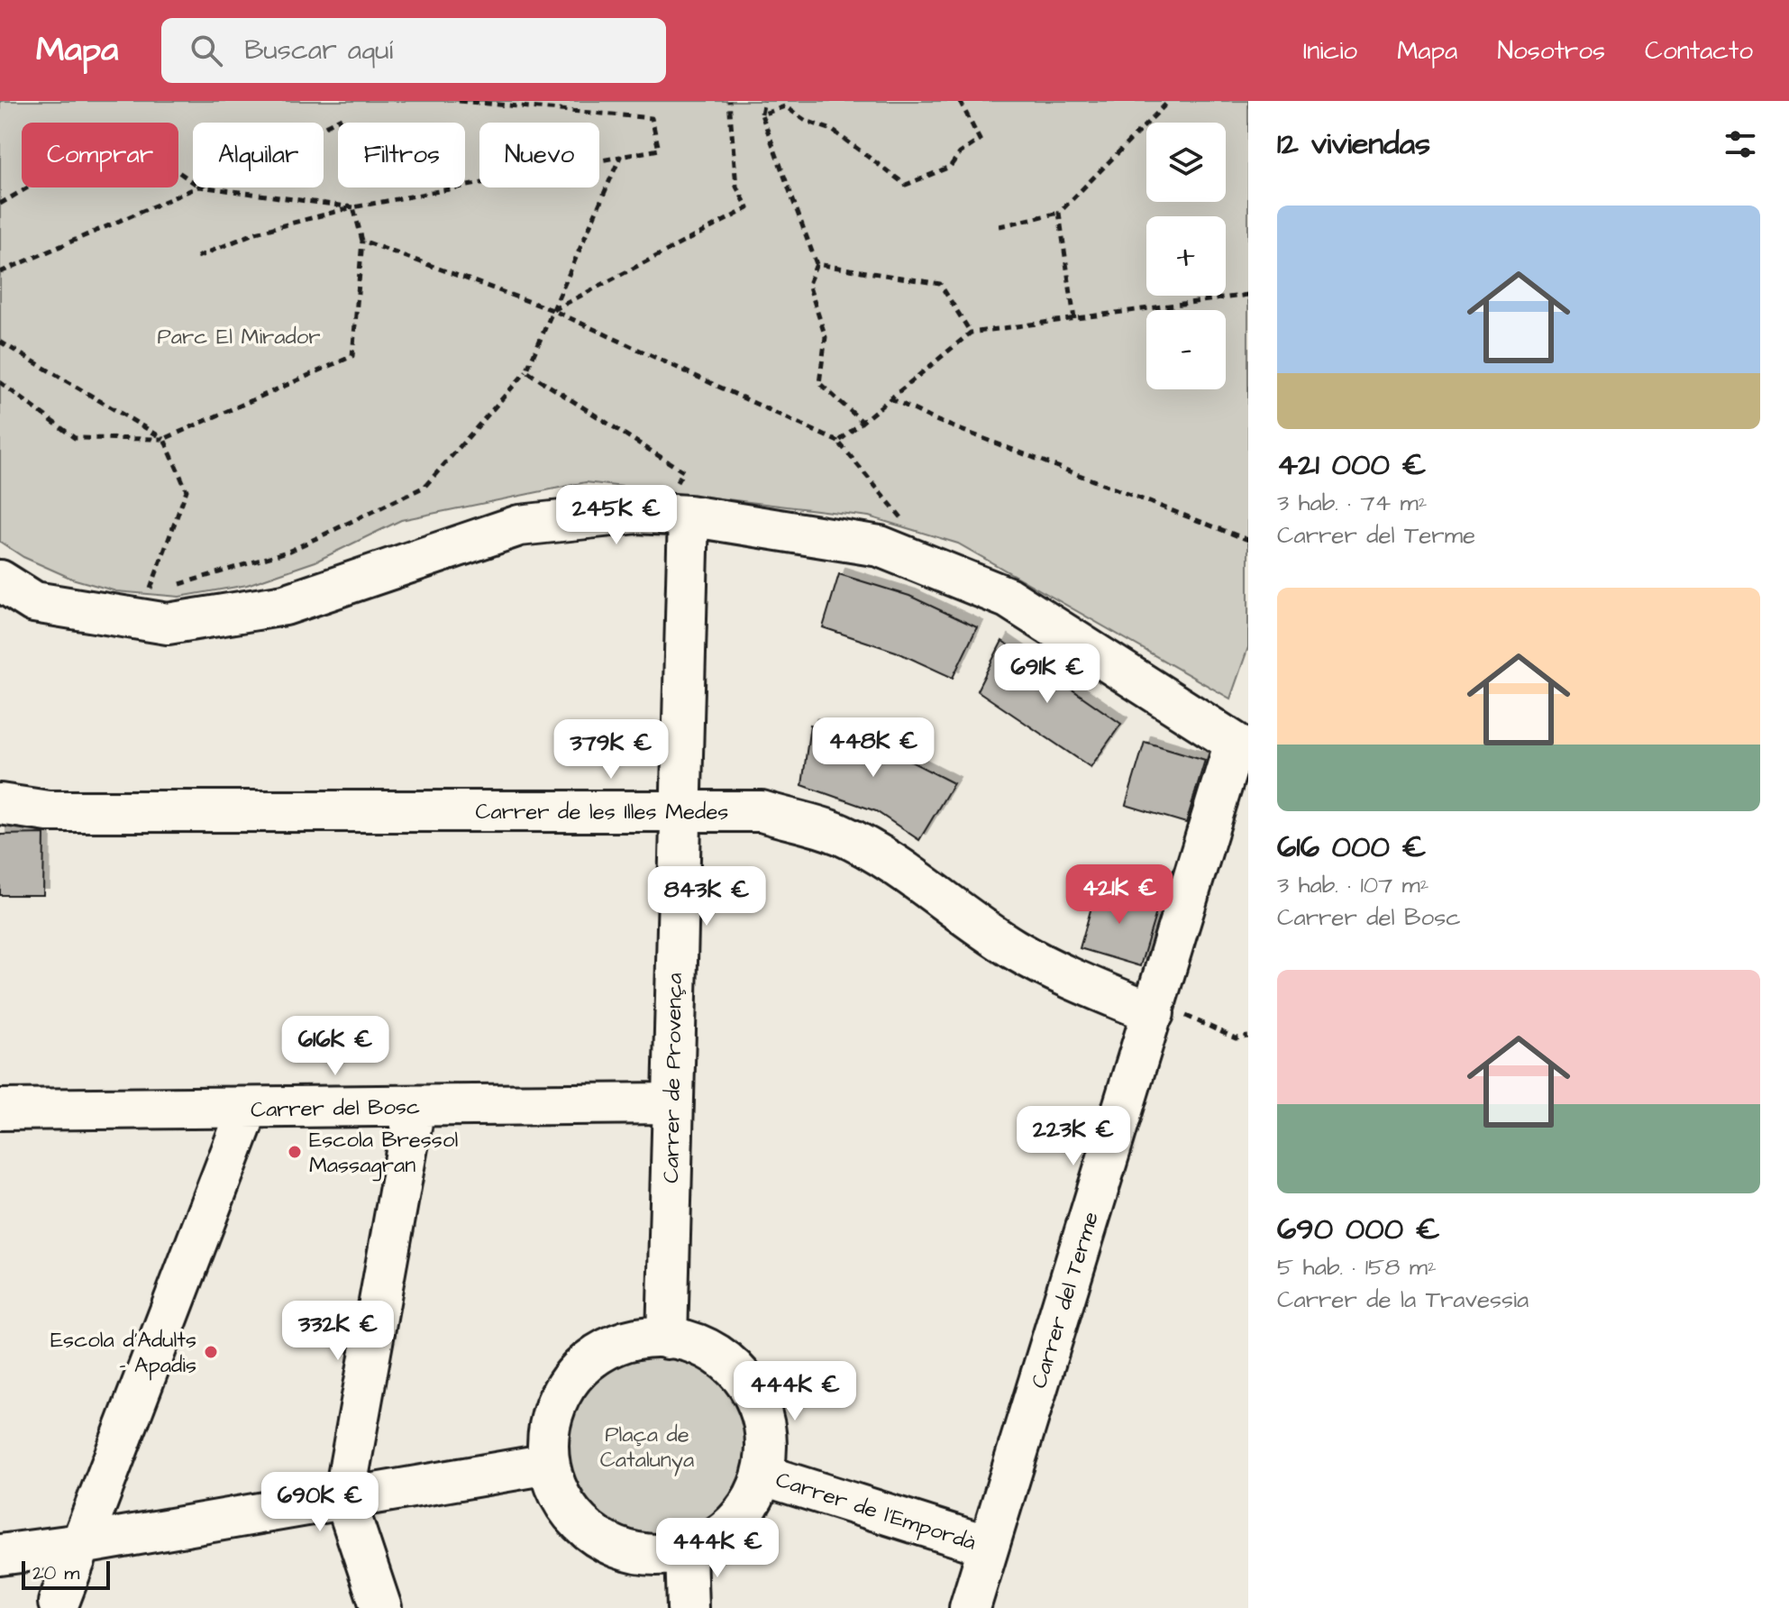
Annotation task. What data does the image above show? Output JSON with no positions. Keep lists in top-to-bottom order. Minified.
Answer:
{"streets":{"street":["Carrer de les Illes Medes","Carrer de Provença","Carrer del Bosc","Carrer del Terme","Carrer de l'Empordà"]},"crossings":[["Carrer de les Illes Medes","Carrer de Provença"],["Carrer de les Illes Medes","Carrer del Terme"],["Carrer de Provença","Carrer del Bosc"],["Carrer de Provença","Carrer del Terme"],["Carrer de Provença","Carrer de l'Empordà"],["Carrer del Terme","Carrer de l'Empordà"]],"parks":["Parc El Mirador","Plaça de Catalunya"],"places":["Escola Bressol Massagran","Escola d'Adults - Apadis"],"scale_bar":"20 m","page":{"header":"Mapa","search":"Buscar aquí","nav":["Inicio","Mapa","Nosotros","Contacto"],"heading":"12 viviendas","map_buttons":["+","−"],"chip":["Comprar","Alquilar","Filtros","Nuevo"],"list":[{"name":"421 000 €","note":"3 hab. · 74 m² · Carrer del Terme"},{"name":"616 000 €","note":"3 hab. · 107 m² · Carrer del Bosc"},{"name":"690 000 €","note":"5 hab. · 158 m² · Carrer de la Travessia"}],"price":["245K €","691K €","448K €","379K €","421K €","843K €","616K €","223K €","332K €","444K €","690K €","444K €"],"scale":"20 m"}}
